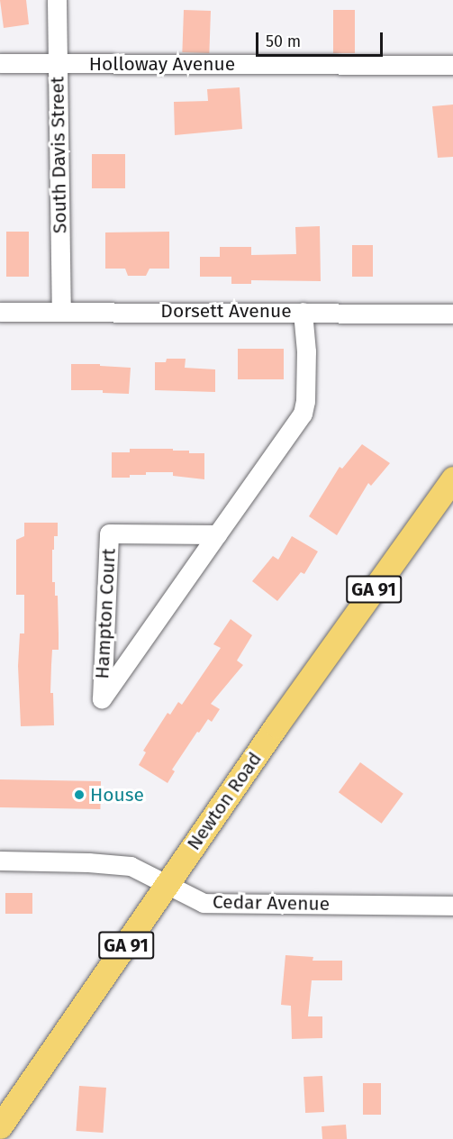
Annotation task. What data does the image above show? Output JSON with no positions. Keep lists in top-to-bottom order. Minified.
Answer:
{"streets":{"main road":["GA 91","Newton Road"],"street":["Holloway Avenue","South Davis Street","Dorsett Avenue","Hampton Court","Cedar Avenue"]},"crossings":[["Holloway Avenue","South Davis Street"],["South Davis Street","Dorsett Avenue"],["Dorsett Avenue","Hampton Court"],["Newton Road","Cedar Avenue"]],"places":["House"],"scale_bar":"50 m"}
